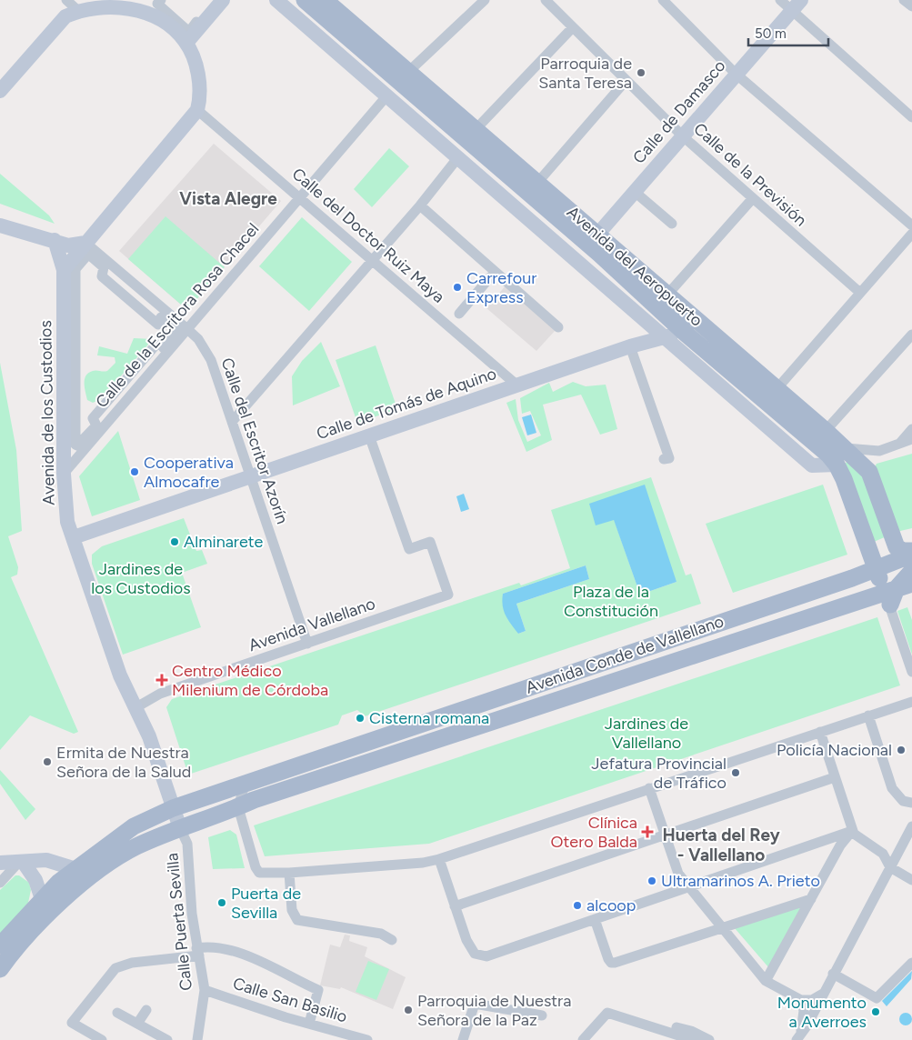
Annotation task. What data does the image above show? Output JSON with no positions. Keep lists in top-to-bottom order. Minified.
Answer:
{"streets":{"main road":["Avenida del Aeropuerto","Avenida Conde de Vallellano"],"street":["Calle de Damasco","Calle de la Previsión","Calle del Doctor Ruiz Maya","Calle de la Escritora Rosa Chacel","Calle de Tomás de Aquino","Avenida de los Custodios","Calle del Escritor Azorín","Avenida Vallellano","Calle Puerta Sevilla","Calle San Basilio"]},"crossings":[["Calle de Damasco","Calle de la Previsión"],["Calle de Damasco","Avenida del Aeropuerto"],["Calle del Doctor Ruiz Maya","Calle de la Escritora Rosa Chacel"],["Calle del Doctor Ruiz Maya","Calle de Tomás de Aquino"],["Avenida del Aeropuerto","Calle de la Escritora Rosa Chacel"],["Avenida del Aeropuerto","Calle de Tomás de Aquino"],["Avenida del Aeropuerto","Avenida Conde de Vallellano"],["Calle de la Escritora Rosa Chacel","Avenida de los Custodios"],["Calle de la Escritora Rosa Chacel","Calle del Escritor Azorín"],["Calle de Tomás de Aquino","Avenida de los Custodios"],["Calle de Tomás de Aquino","Calle del Escritor Azorín"],["Calle de Tomás de Aquino","Avenida Vallellano"],["Avenida de los Custodios","Avenida Vallellano"],["Avenida de los Custodios","Avenida Conde de Vallellano"],["Calle del Escritor Azorín","Avenida Vallellano"],["Avenida Conde de Vallellano","Calle Puerta Sevilla"],["Calle Puerta Sevilla","Calle San Basilio"]],"districts":["Vista Alegre","Huerta del Rey - Vallellano"],"parks":["Jardines de los Custodios","Plaza de la Constitución","Jardines de Vallellano"],"places":{"other":["Parroquia de Santa Teresa","Carrefour Express","Cooperativa Almocafre","Alminarete","Cisterna romana","Policía Nacional","Ermita de Nuestra Señora de la Salud","Jefatura Provincial de Tráfico","Ultramarinos A. Prieto","Puerta de Sevilla","alcoop","Parroquia de Nuestra Señora de la Paz","Monumento a Averroes"],"health":["Centro Médico Milenium de Córdoba","Clínica Otero Balda"]},"scale_bar":"50 m"}
